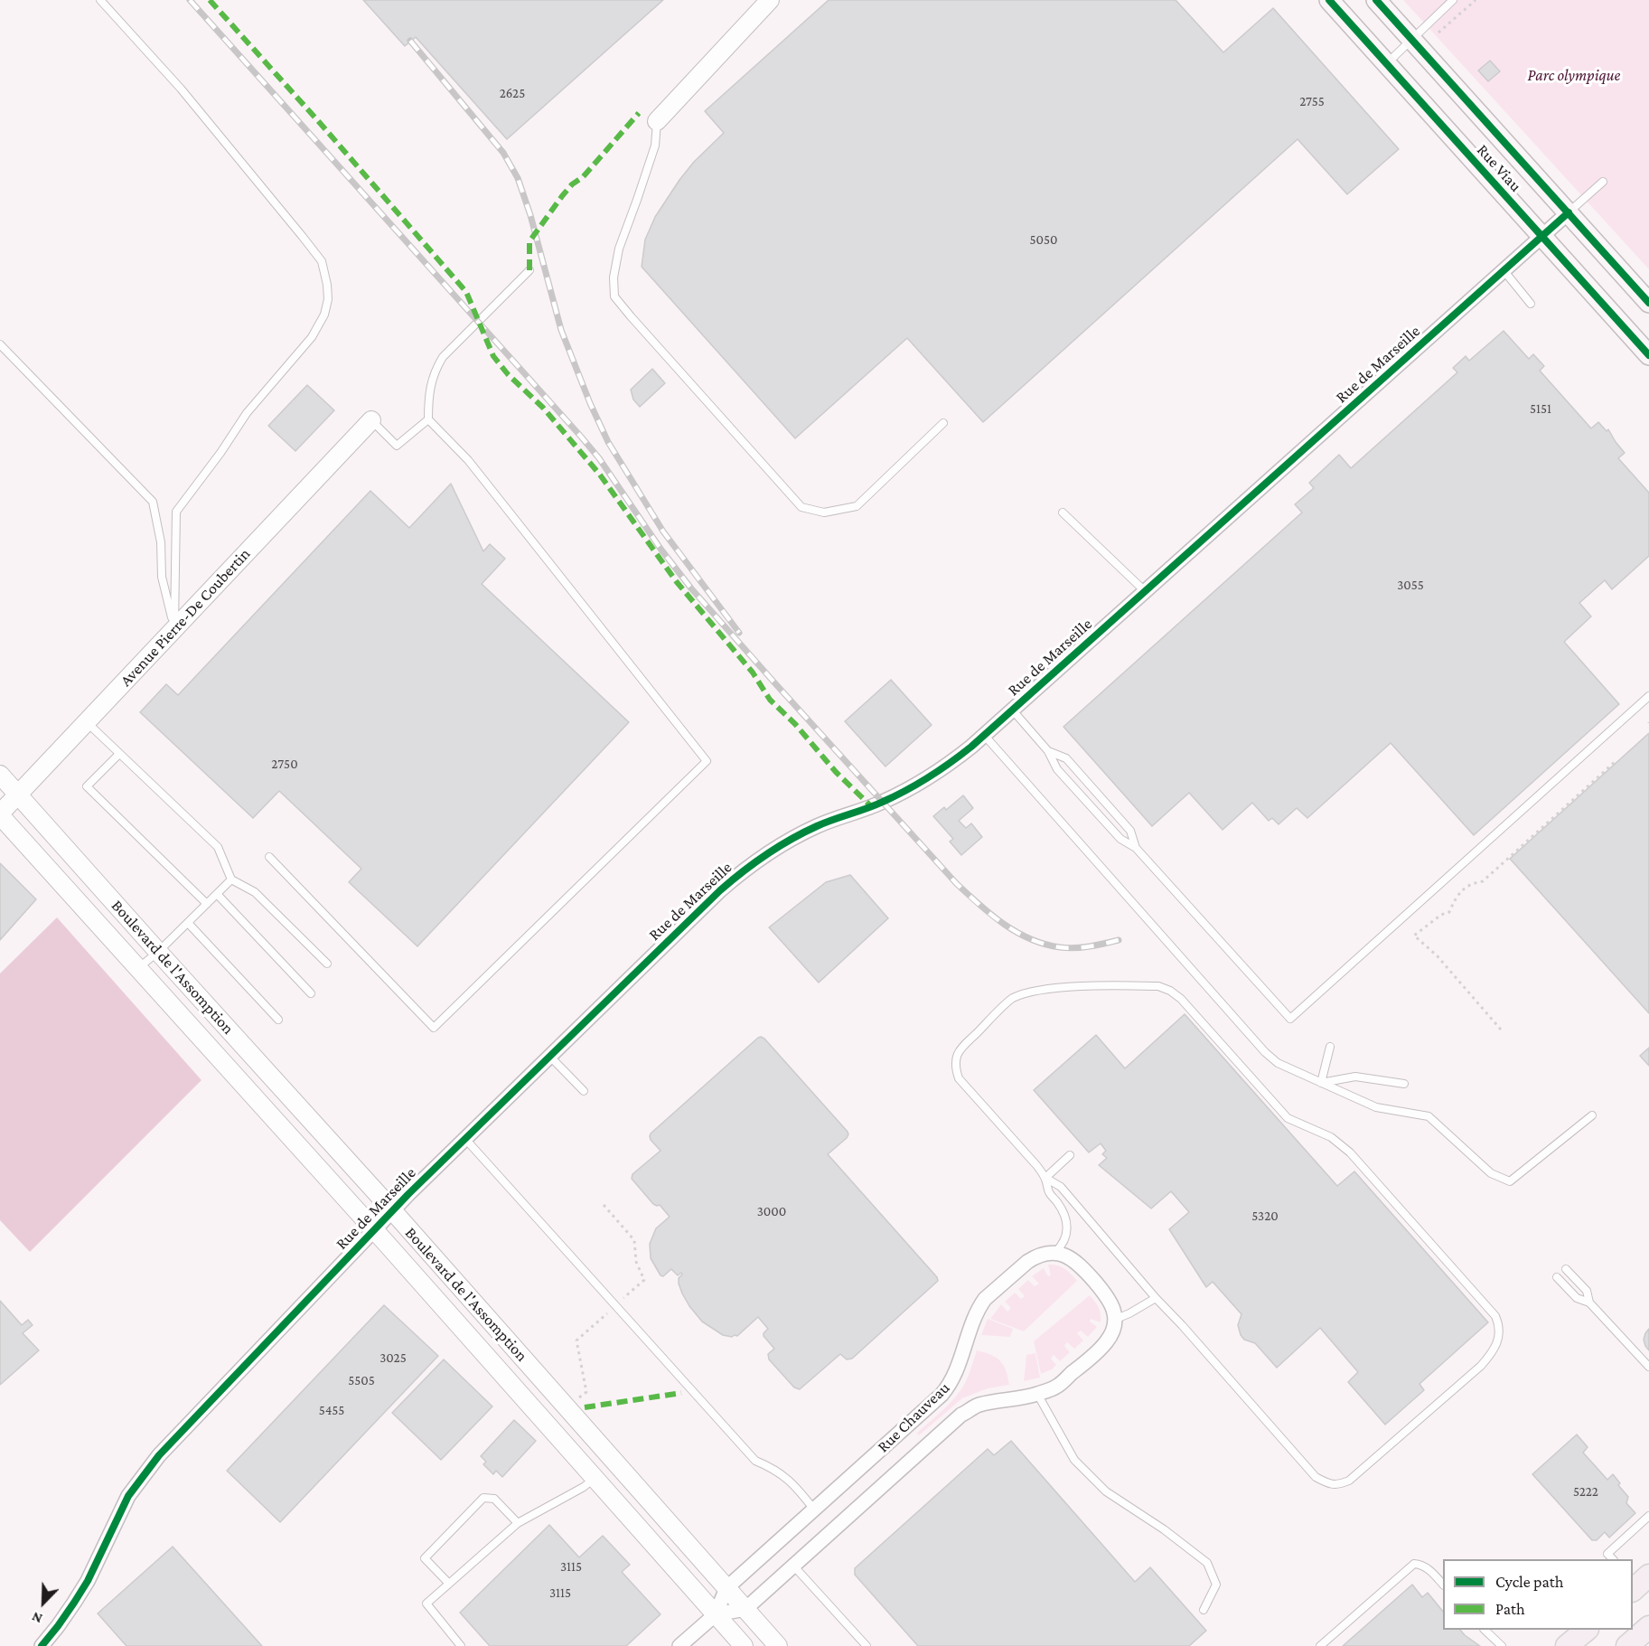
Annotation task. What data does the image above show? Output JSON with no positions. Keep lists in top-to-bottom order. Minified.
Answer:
{"streets":{"main road":["Rue Viau"],"street":["Rue de Marseille","Avenue Pierre-De Coubertin","Boulevard de l'Assomption","Rue Chauveau"]},"crossings":[["Rue Viau","Rue de Marseille"],["Rue de Marseille","Boulevard de l'Assomption"],["Avenue Pierre-De Coubertin","Boulevard de l'Assomption"],["Boulevard de l'Assomption","Rue Chauveau"]],"parks":["Parc olympique"],"house_numbers":["2625","2755","5050","5151","3055","2750","3000","5320","3025","5505","5455","5222","3115","3115"],"legend":["Cycle path","Path"],"north":"bottom left"}
